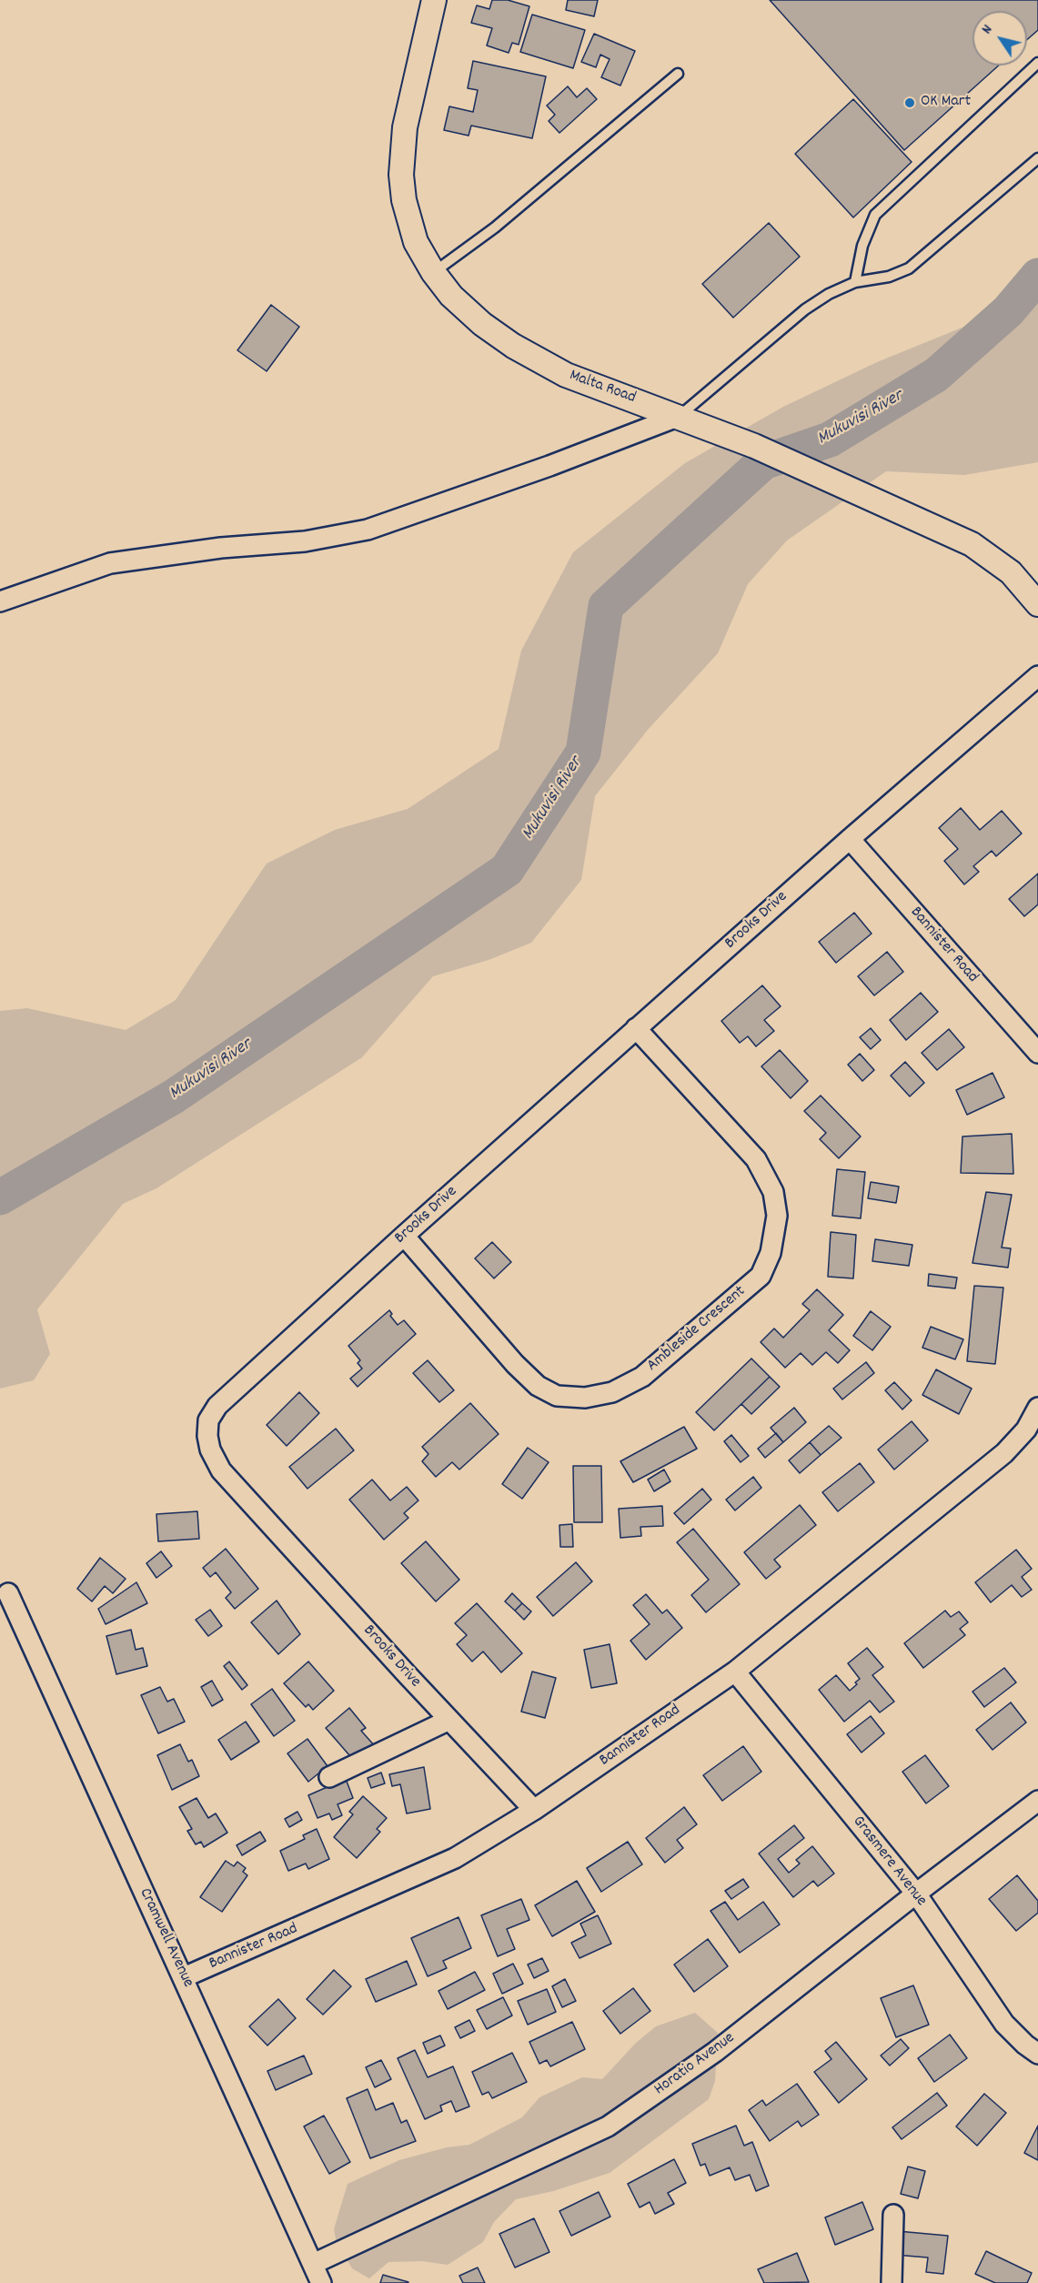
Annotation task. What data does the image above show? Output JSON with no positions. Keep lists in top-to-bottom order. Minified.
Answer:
{"streets":{"street":["Malta Road","Brooks Drive","Bannister Road","Ambleside Crescent","Grasmere Avenue","Cramwell Avenue","Horatio Avenue"]},"crossings":[["Brooks Drive","Bannister Road"],["Brooks Drive","Ambleside Crescent"],["Bannister Road","Grasmere Avenue"],["Bannister Road","Cramwell Avenue"],["Grasmere Avenue","Horatio Avenue"],["Cramwell Avenue","Horatio Avenue"]],"water":["Mukuvisi River"],"places":["OK Mart"],"north":"top left"}
